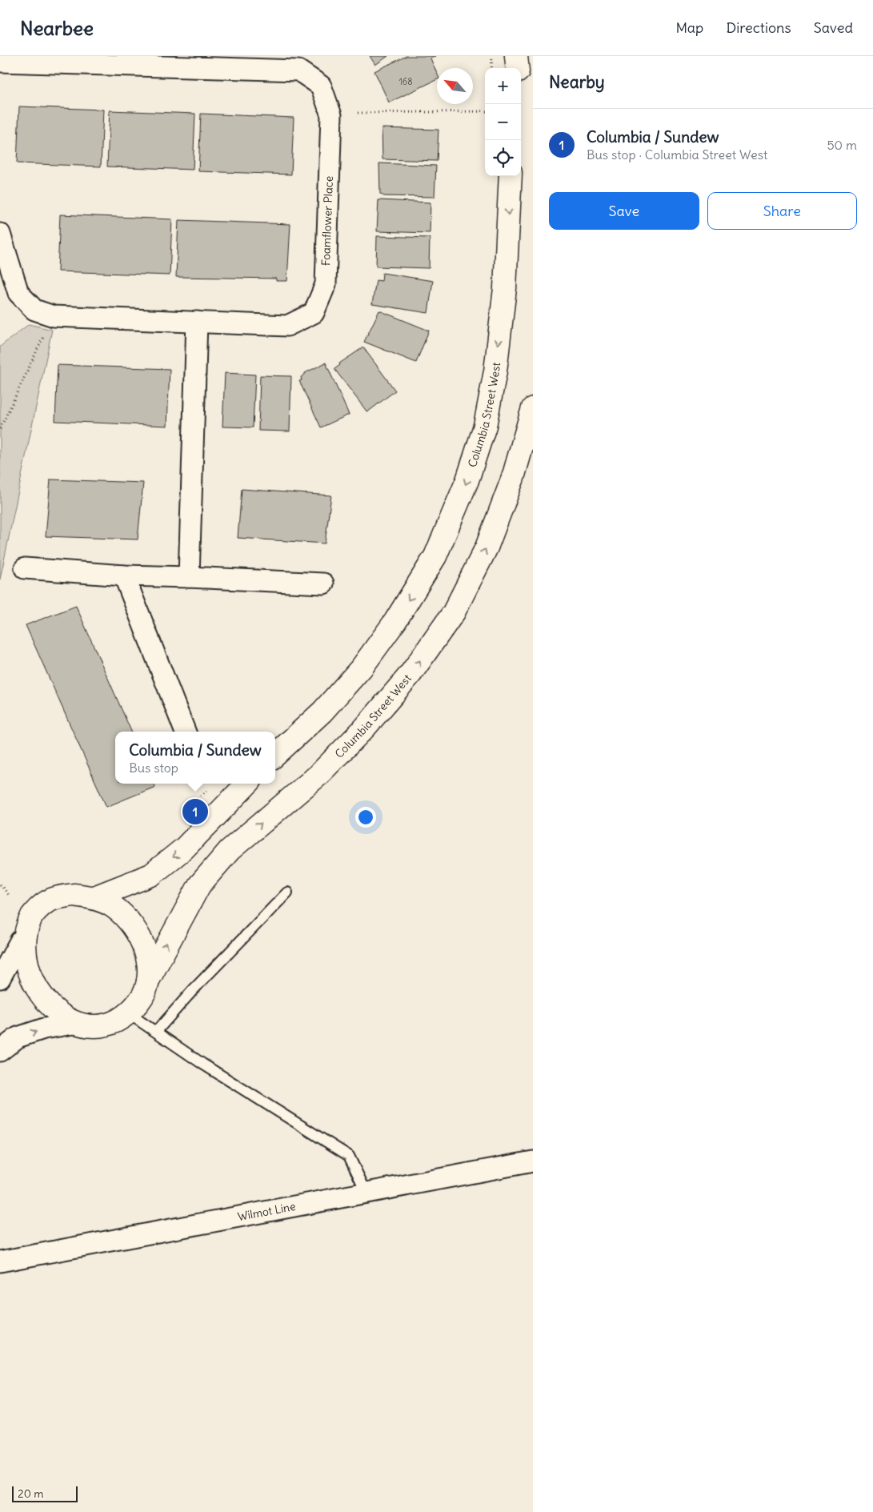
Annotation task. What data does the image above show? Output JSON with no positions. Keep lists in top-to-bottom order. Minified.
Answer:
{"streets":{"main road":["Columbia Street West"],"street":["Foamflower Place","Wilmot Line"]},"house_numbers":["168"],"scale_bar":"20 m","north":"top left","page":{"header":"Nearbee","nav":["Map","Directions","Saved"],"heading":"Nearby","map_buttons":["+","−"],"list":[{"mark":"1","name":"Columbia / Sundew","note":"Bus stop · Columbia Street West","value":"50 m"}],"buttons":["Save","Share"],"popup":["Columbia / Sundew","Bus stop"],"pins":"1","scale":"20 m"}}
